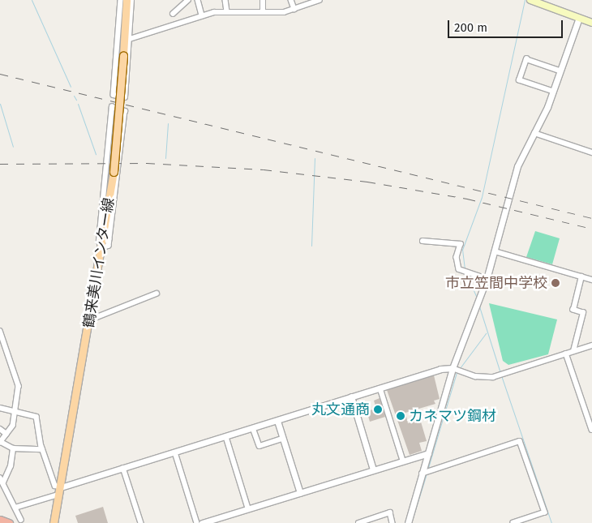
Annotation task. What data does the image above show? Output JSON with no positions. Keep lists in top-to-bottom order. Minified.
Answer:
{"streets":{"main road":["鶴来美川インター線"]},"places":["市立笠間中学校","丸文通商","カネマツ鋼材"],"scale_bar":"200 m"}
